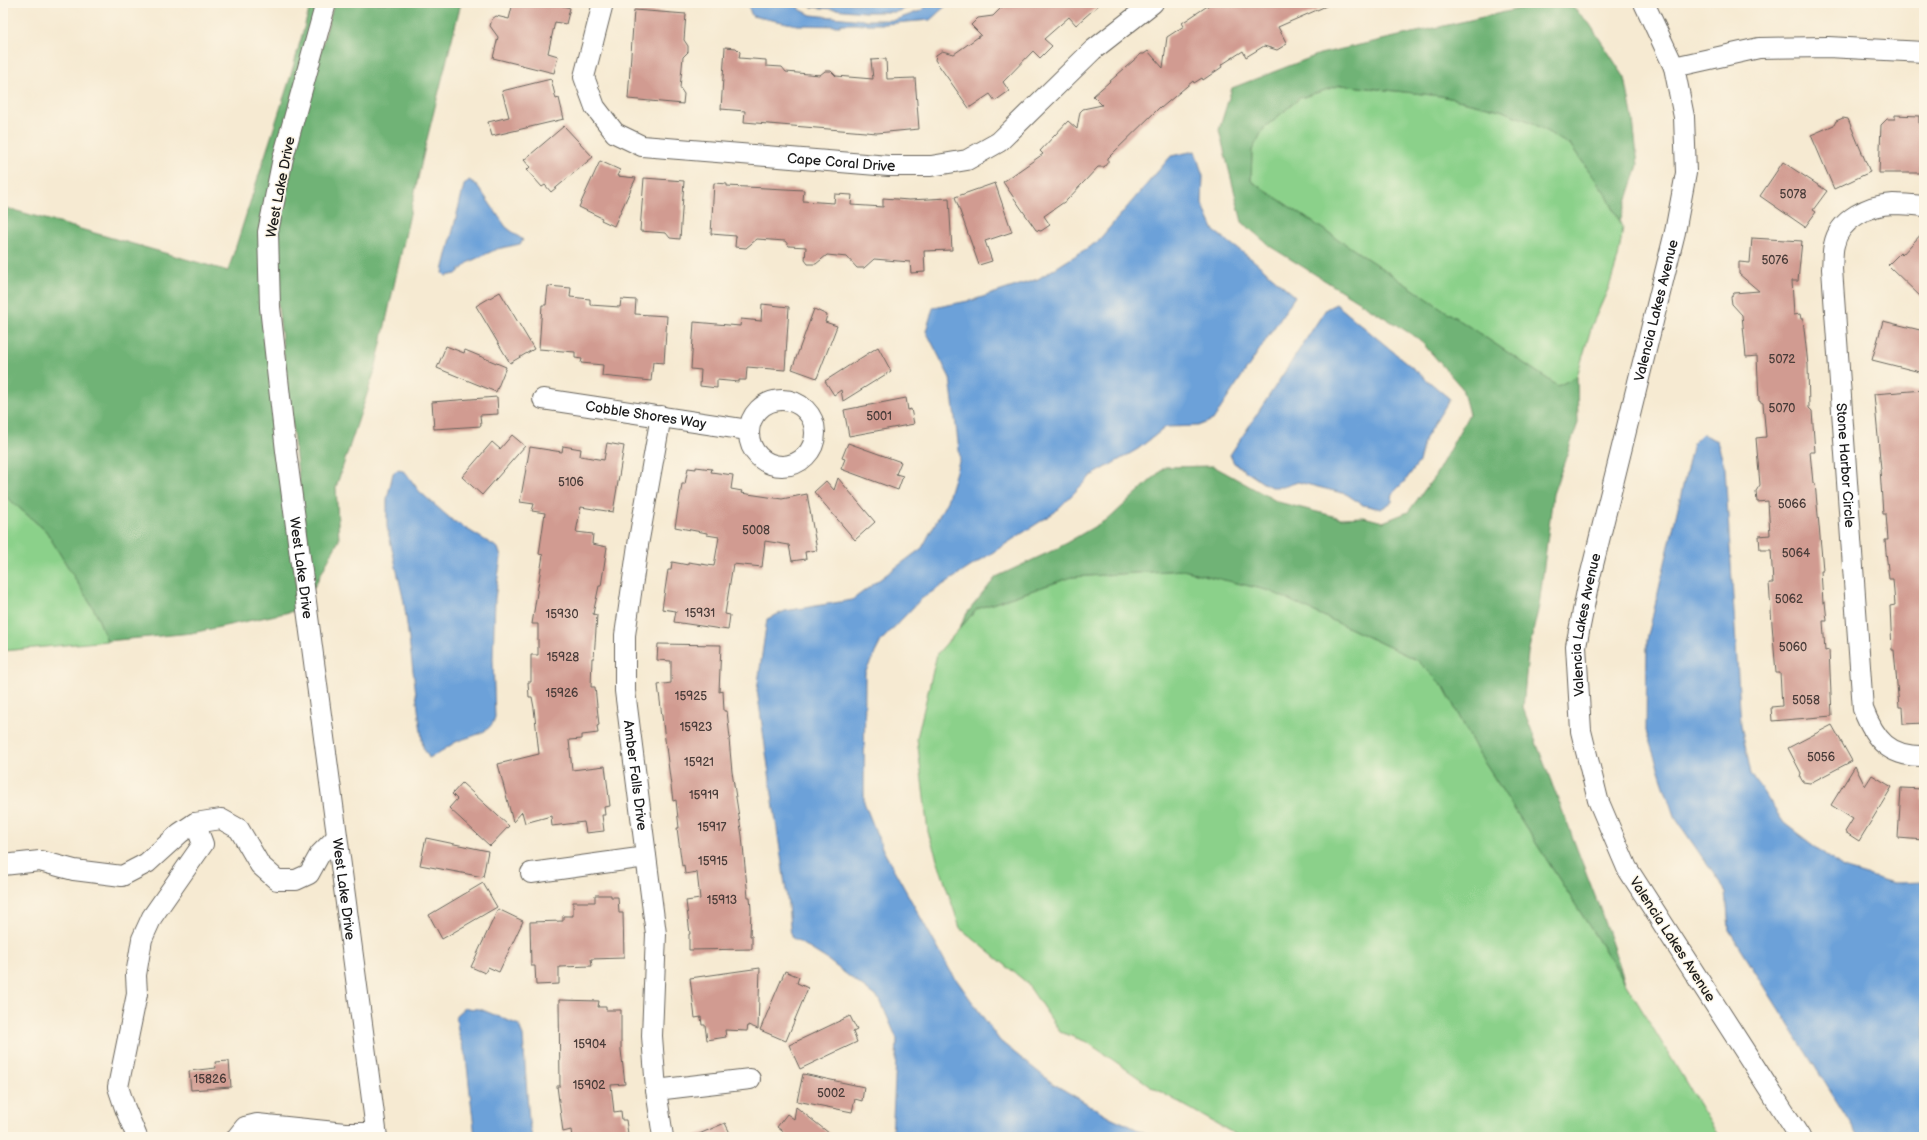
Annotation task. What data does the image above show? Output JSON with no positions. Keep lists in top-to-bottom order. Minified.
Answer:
{"streets":{"street":["Cape Coral Drive","West Lake Drive","Valencia Lakes Avenue","Cobble Shores Way","Stone Harbor Circle","Amber Falls Drive"]},"crossings":[["Cobble Shores Way","Amber Falls Drive"]],"house_numbers":["5078","5076","5072","5070","5001","5106","5066","5008","5064","5062","15931","15930","5060","15928","15926","15925","5058","15923","5056","15921","15919","15917","15915","15913","15904","15826","15902","5002"]}
